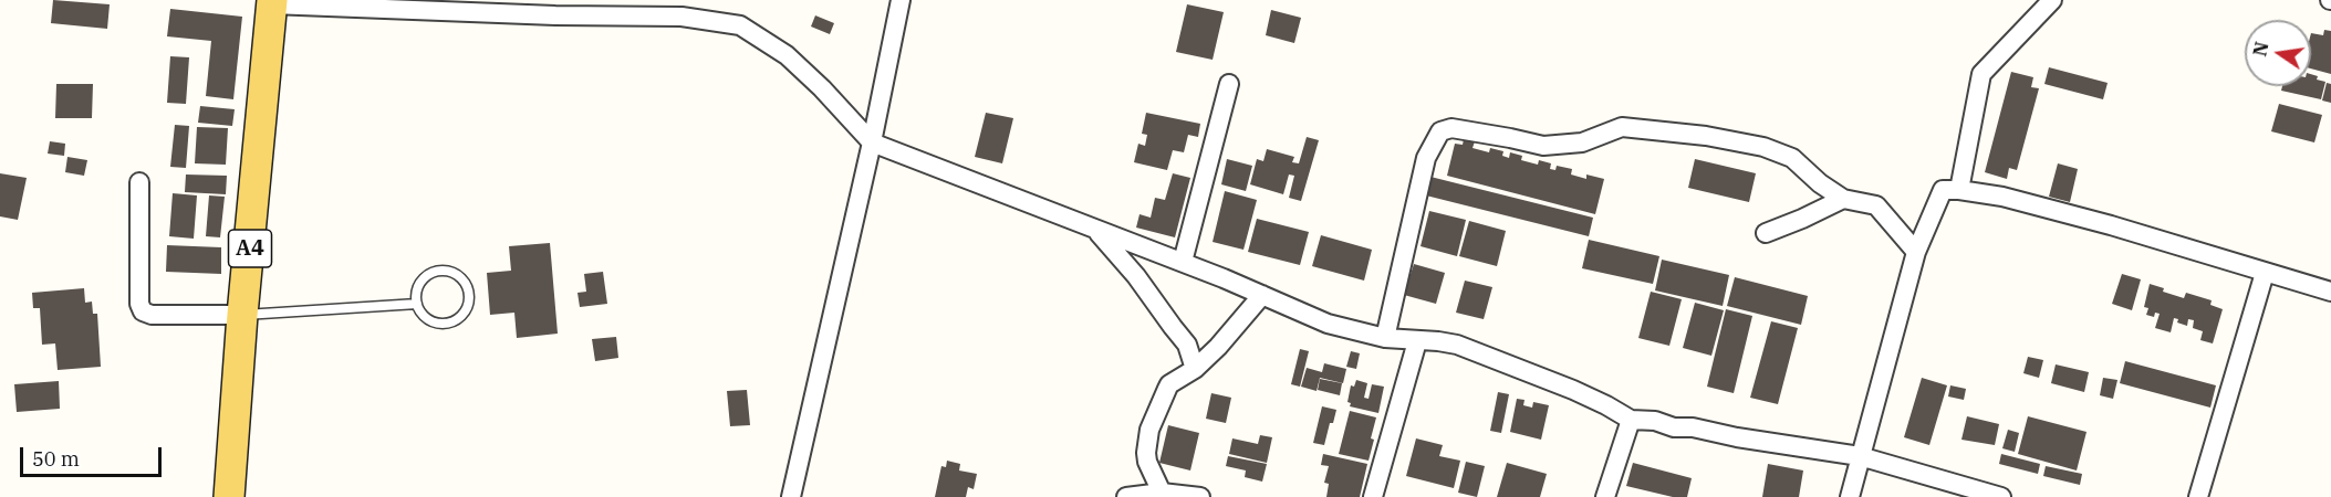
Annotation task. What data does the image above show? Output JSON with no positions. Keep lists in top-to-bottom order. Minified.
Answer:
{"streets":{"main road":["A4"]},"scale_bar":"50 m","north":"left"}
